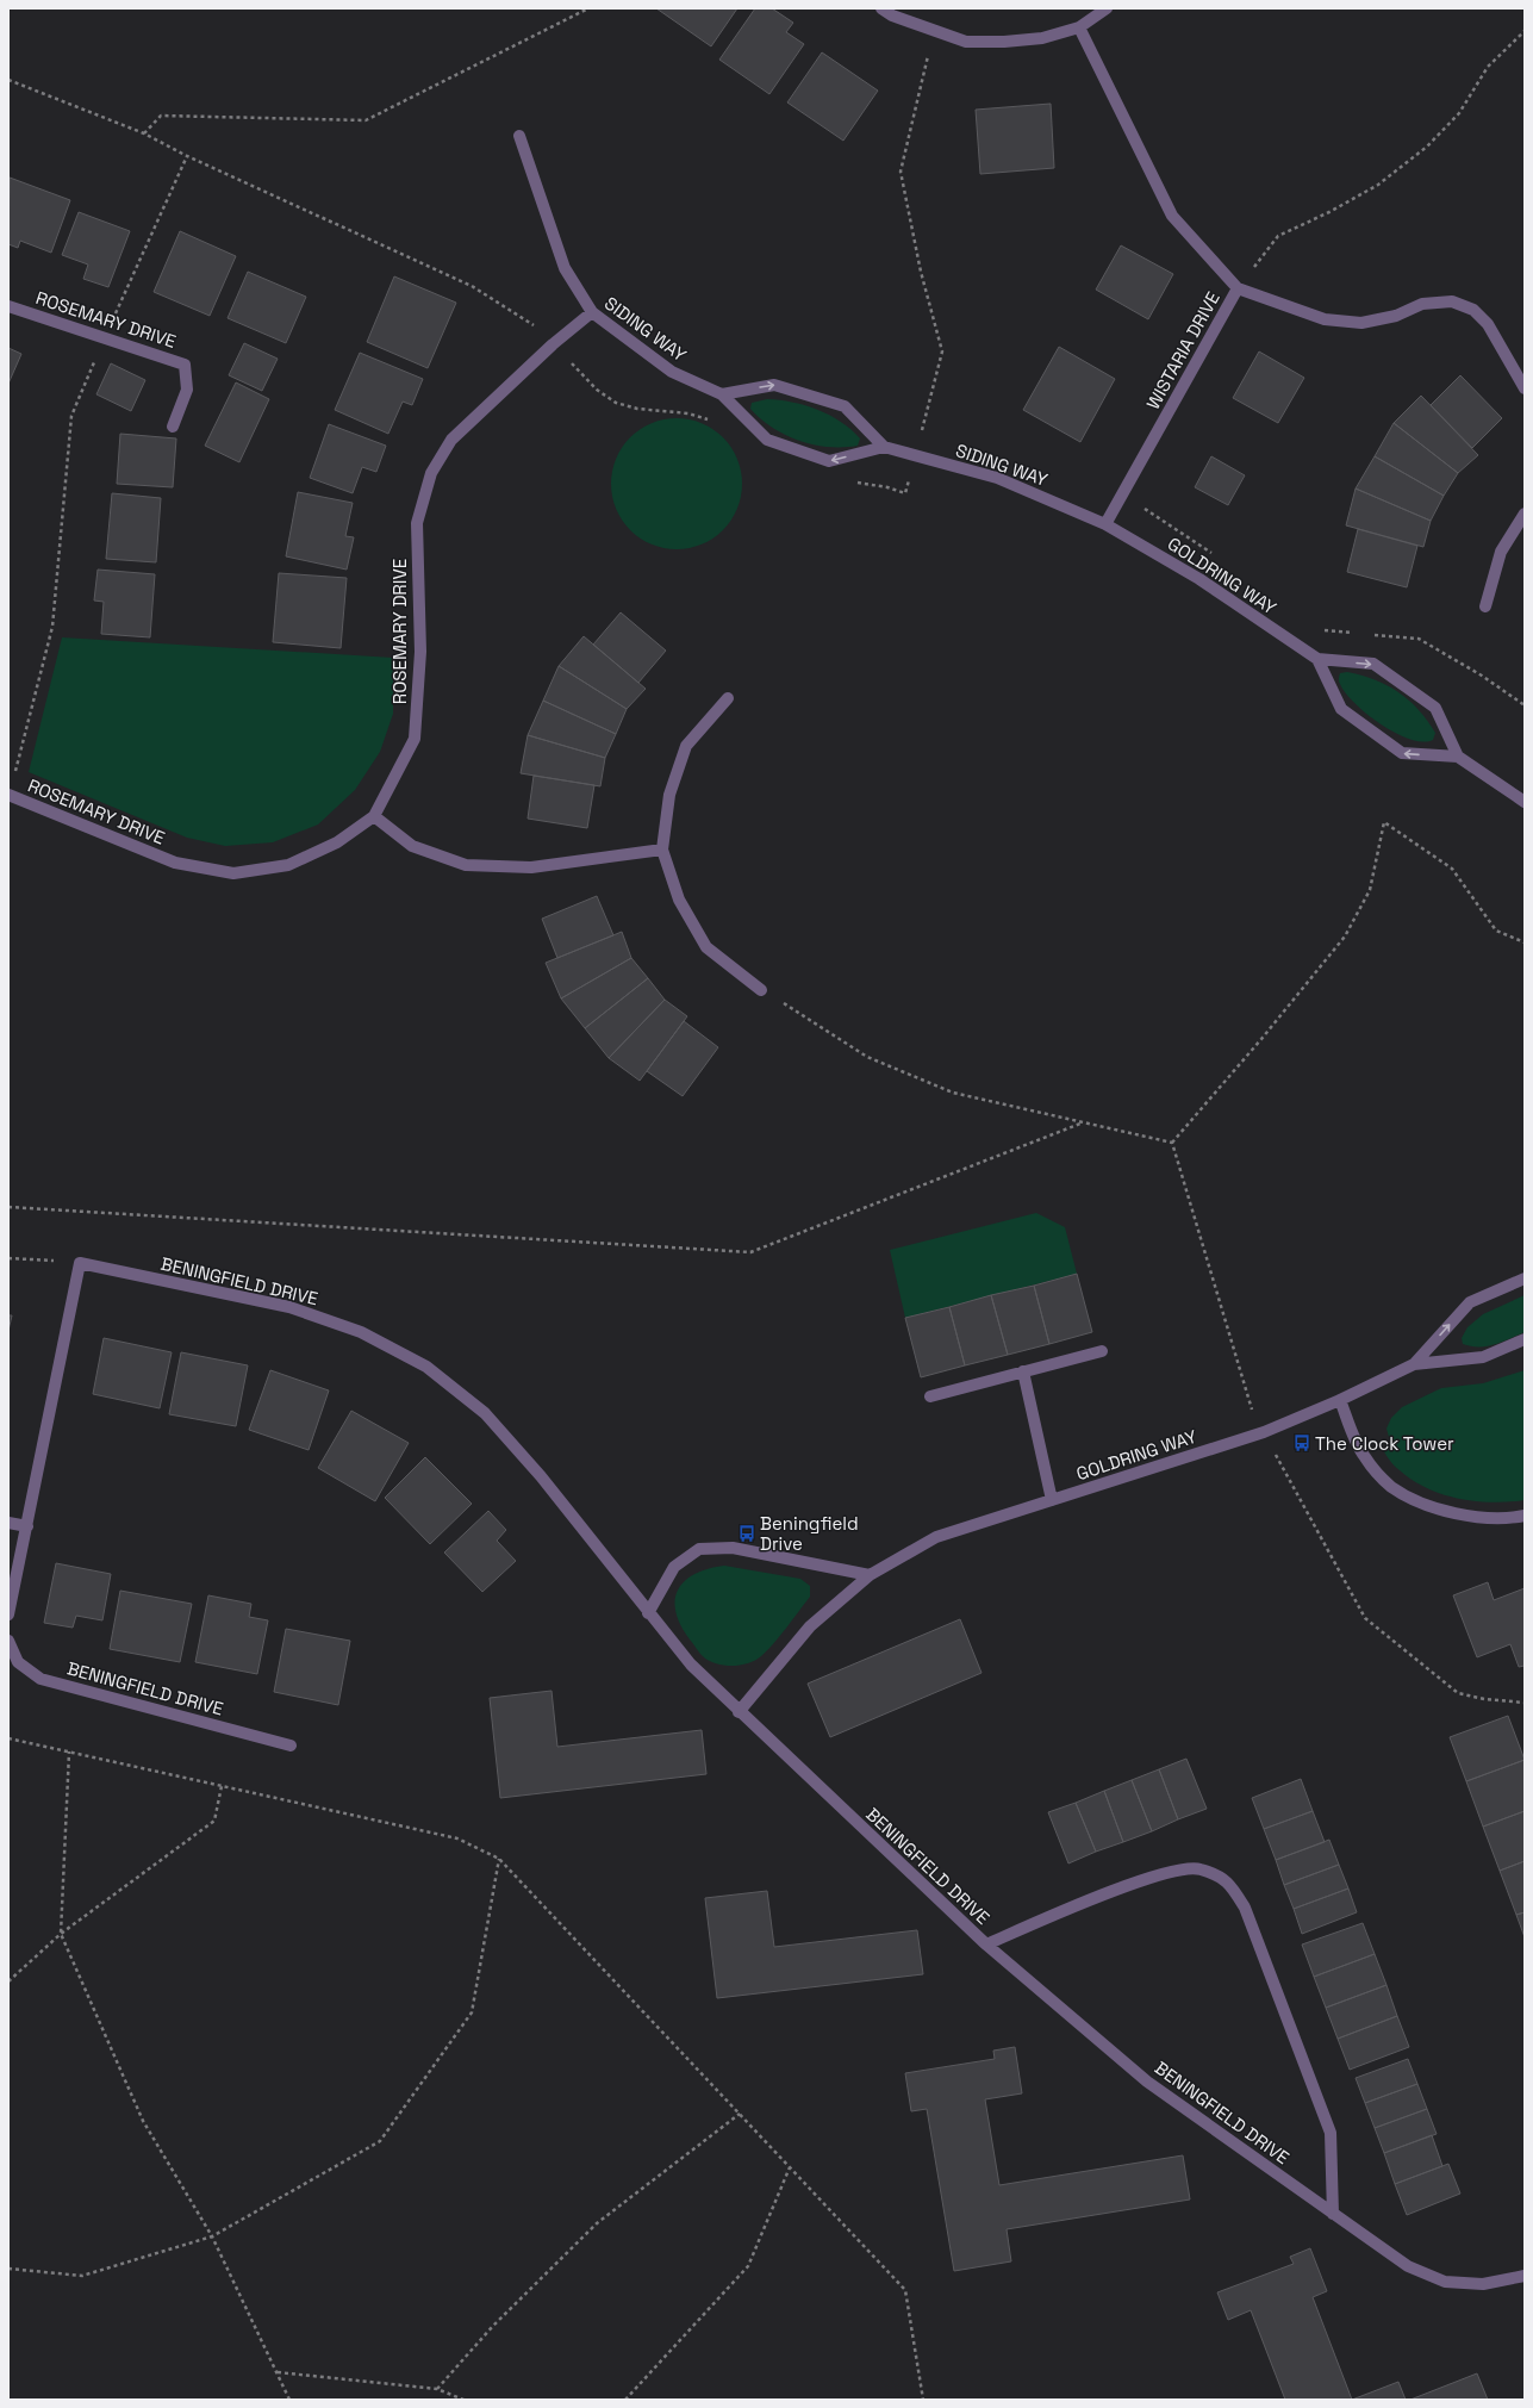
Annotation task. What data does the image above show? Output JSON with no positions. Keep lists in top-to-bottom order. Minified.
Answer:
{"streets":{"street":["ROSEMARY DRIVE","SIDING WAY","WISTARIA DRIVE","GOLDRING WAY","BENINGFIELD DRIVE"]},"crossings":[["ROSEMARY DRIVE","SIDING WAY"],["SIDING WAY","WISTARIA DRIVE"],["SIDING WAY","GOLDRING WAY"],["WISTARIA DRIVE","GOLDRING WAY"],["GOLDRING WAY","BENINGFIELD DRIVE"]],"places":{"bus stop":["The Clock Tower","Beningfield Drive"]}}
